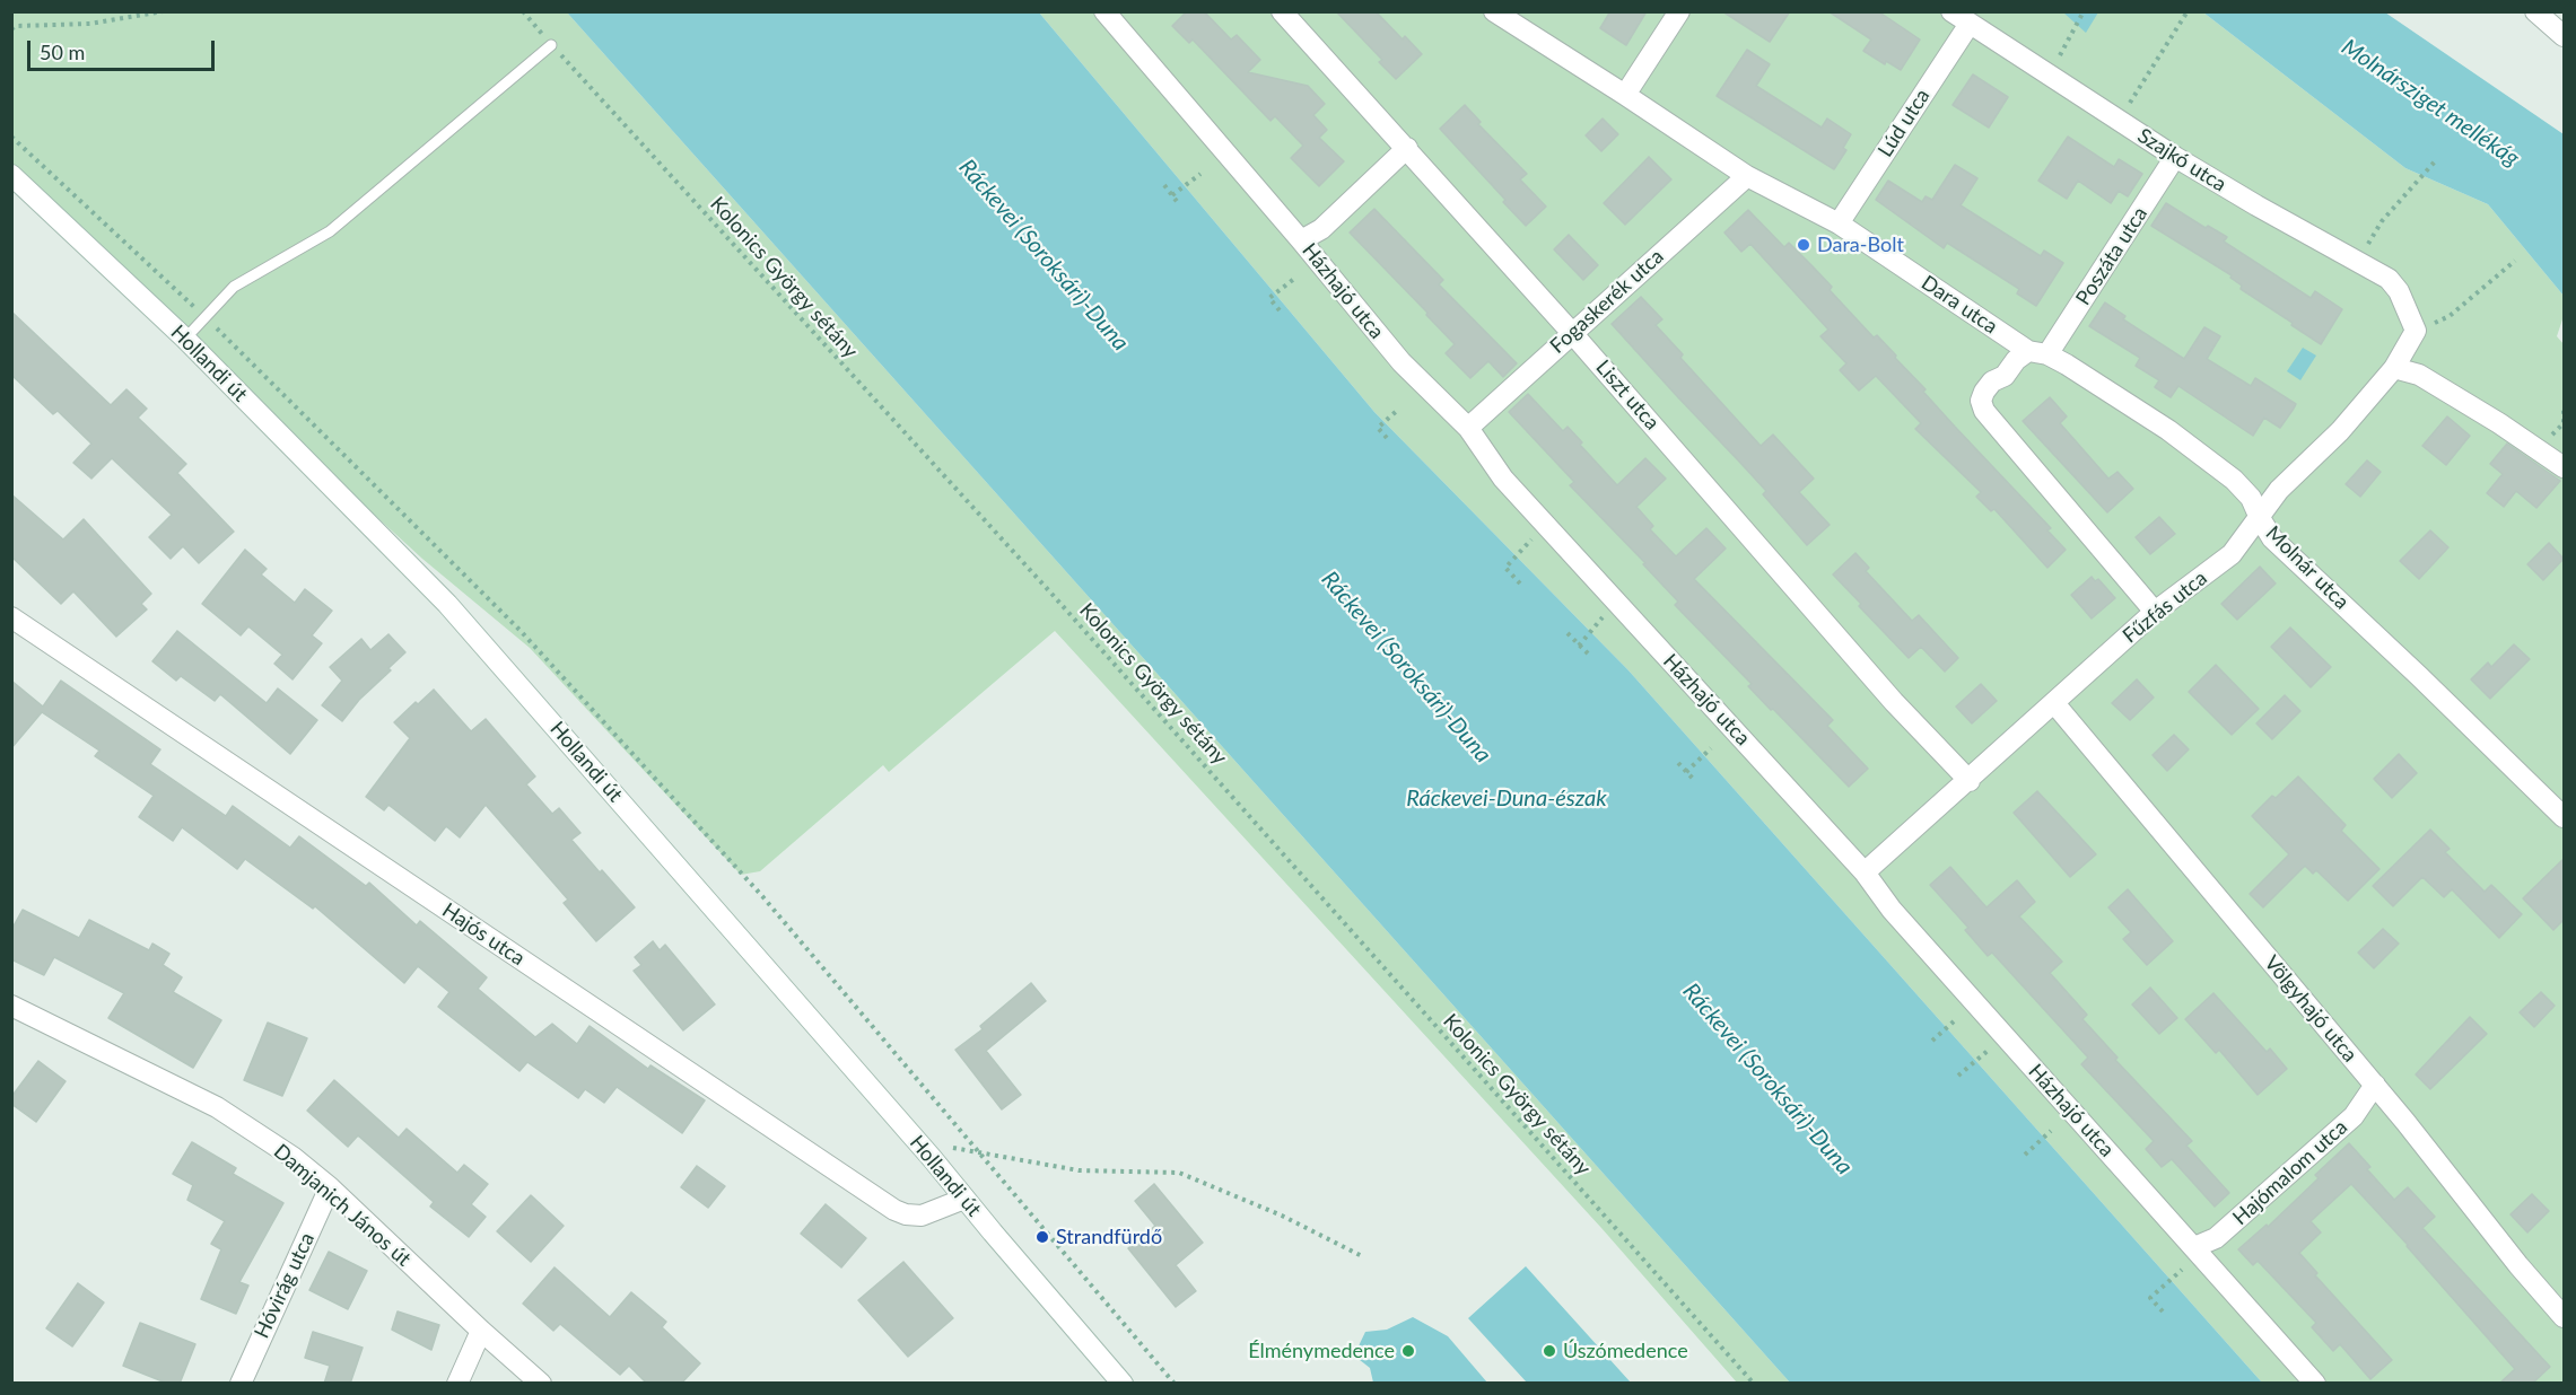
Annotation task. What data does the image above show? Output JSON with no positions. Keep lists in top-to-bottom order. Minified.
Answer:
{"streets":{"street":["Lúd utca","Szajkó utca","Poszáta utca","Házhajó utca","Fogaskerék utca","Dara utca","Hollandi út","Liszt utca","Molnár utca","Fűzfás utca","Hajós utca","Völgyhajó utca","Hajómalom utca","Damjanich János út","Hóvirág utca"],"path":["Kolonics György sétány"]},"crossings":[["Lúd utca","Szajkó utca"],["Lúd utca","Dara utca"],["Szajkó utca","Poszáta utca"],["Szajkó utca","Fűzfás utca"],["Poszáta utca","Dara utca"],["Poszáta utca","Molnár utca"],["Házhajó utca","Fogaskerék utca"],["Házhajó utca","Fűzfás utca"],["Házhajó utca","Hajómalom utca"],["Fogaskerék utca","Dara utca"],["Fogaskerék utca","Liszt utca"],["Dara utca","Molnár utca"],["Hollandi út","Hajós utca"],["Liszt utca","Fűzfás utca"],["Molnár utca","Fűzfás utca"],["Fűzfás utca","Völgyhajó utca"],["Völgyhajó utca","Hajómalom utca"],["Damjanich János út","Hóvirág utca"]],"water":["Molnársziget mellékág","Ráckevei (Soroksári)-Duna","Ráckevei-Duna-észak"],"places":["Dara-Bolt","Strandfürdő","Élménymedence","Úszómedence"],"scale_bar":"50 m"}
